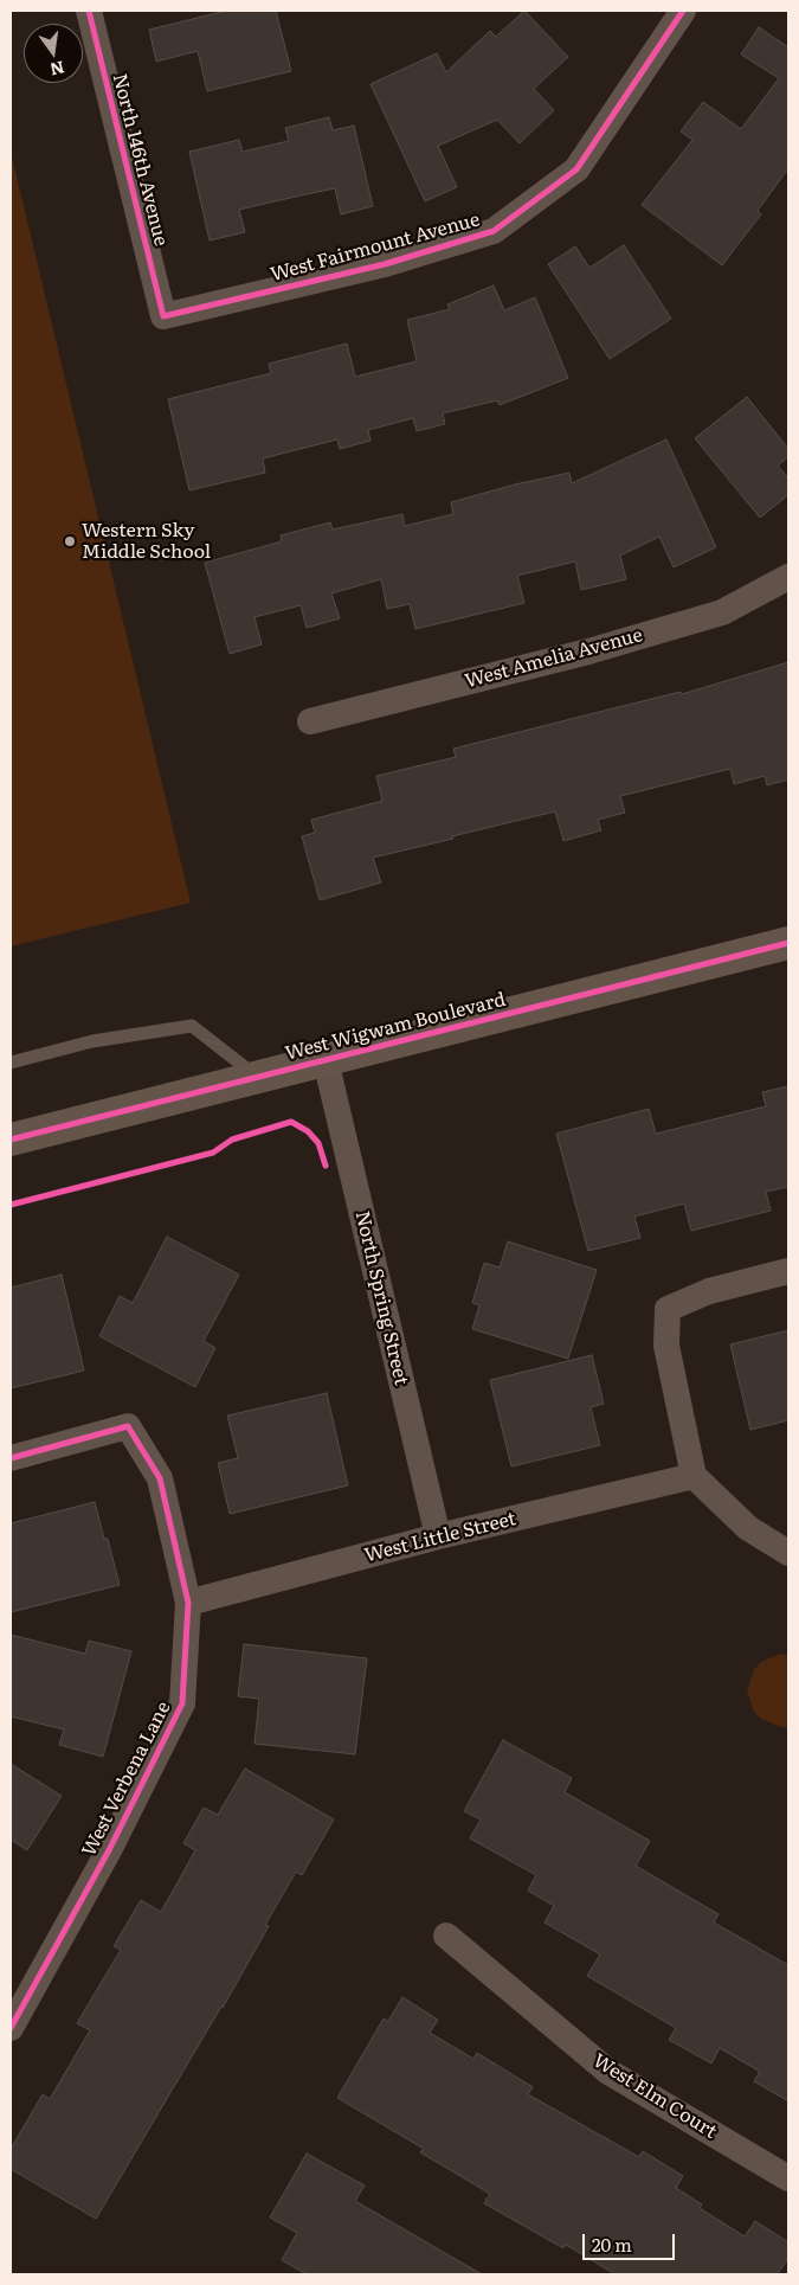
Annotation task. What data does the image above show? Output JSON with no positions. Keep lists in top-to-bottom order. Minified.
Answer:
{"streets":{"street":["North 146th Avenue","West Fairmount Avenue","West Amelia Avenue","West Wigwam Boulevard","North Spring Street","West Little Street","West Verbena Lane","West Elm Court"]},"crossings":[["North 146th Avenue","West Fairmount Avenue"],["West Wigwam Boulevard","North Spring Street"],["North Spring Street","West Little Street"],["West Little Street","West Verbena Lane"]],"places":["Western Sky Middle School"],"scale_bar":"20 m","north":"bottom"}
